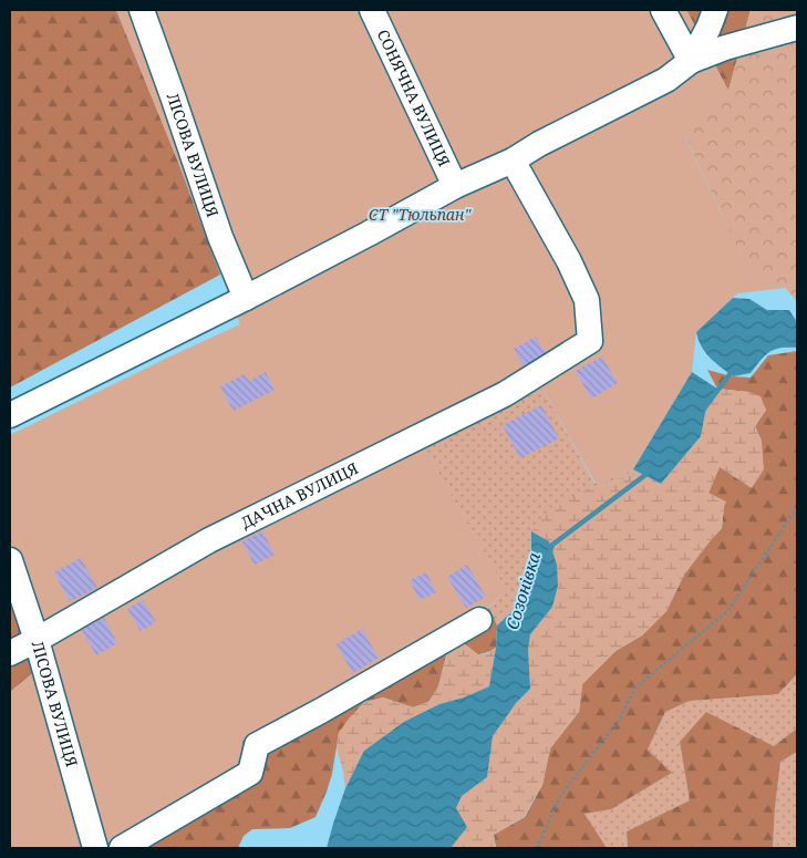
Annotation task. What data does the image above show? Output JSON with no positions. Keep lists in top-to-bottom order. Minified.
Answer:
{"streets":{"street":["СОНЯЧНА ВУЛИЦЯ","ЛІСОВА ВУЛИЦЯ","ДАЧНА ВУЛИЦЯ"]},"crossings":[["ЛІСОВА ВУЛИЦЯ","ДАЧНА ВУЛИЦЯ"]],"water":["Созонівка"],"parks":["СТ \"Тюльпан\""]}
